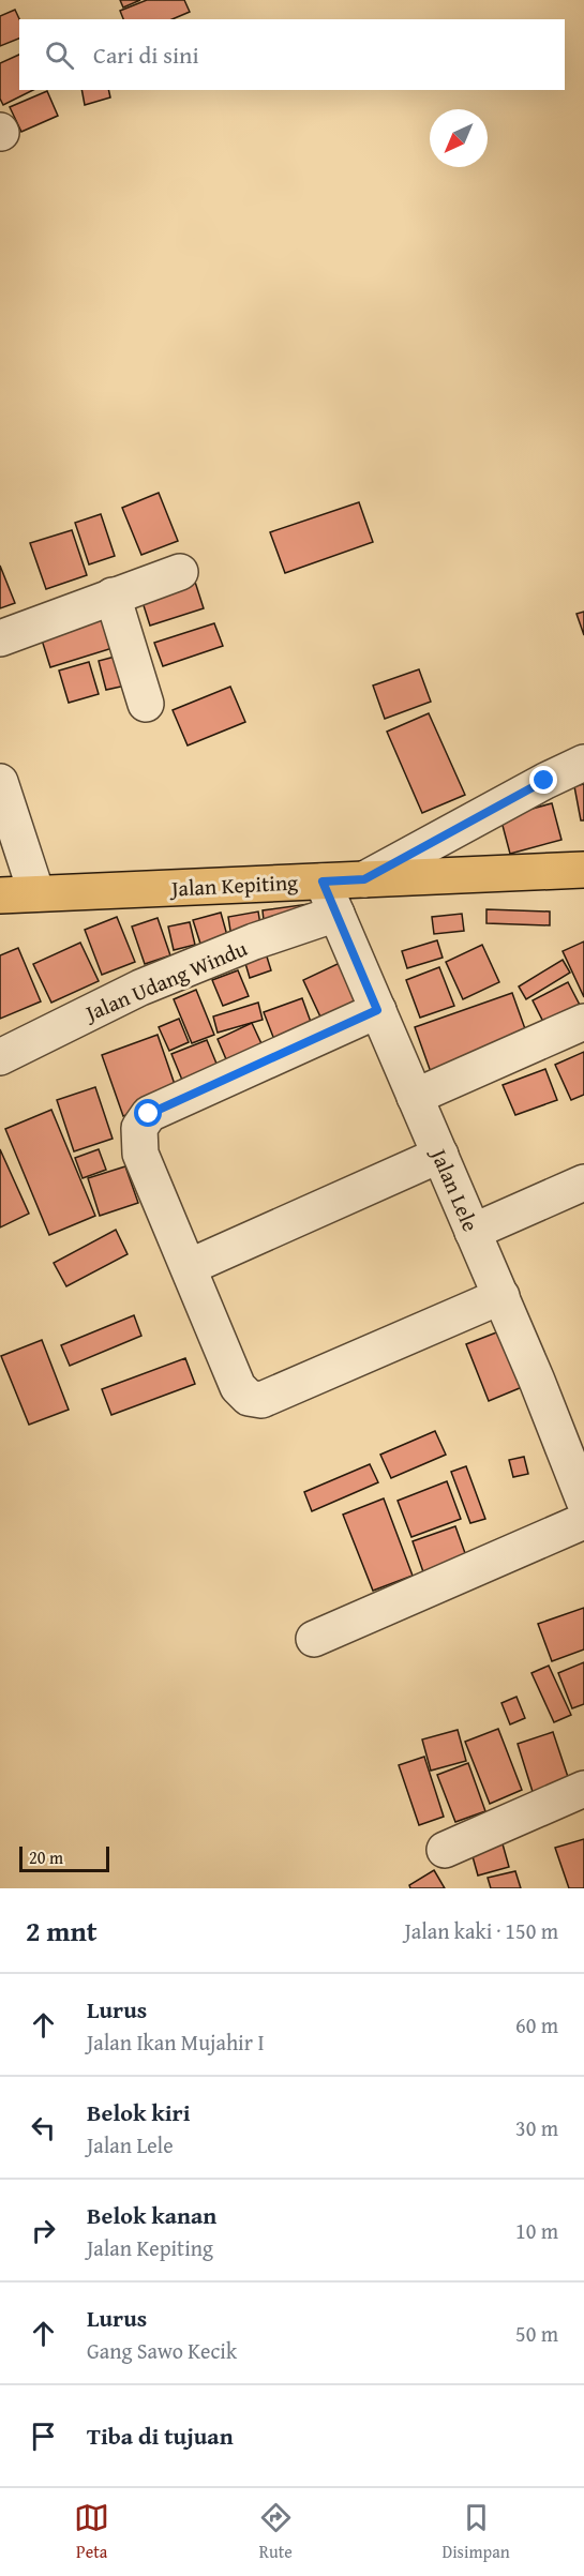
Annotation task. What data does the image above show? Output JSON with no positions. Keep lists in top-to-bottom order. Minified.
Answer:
{"streets":{"main road":["Jalan Kepiting"],"street":["Jalan Udang Windu","Jalan Lele"]},"crossings":[["Jalan Kepiting","Jalan Lele"],["Jalan Udang Windu","Jalan Lele"]],"scale_bar":"20 m","north":"bottom left","page":{"search":"Cari di sini","scale":"20 m","heading":["2 mnt","Jalan kaki · 150 m"],"list":[["Lurus","Jalan Ikan Mujahir I","60 m"],["Belok kiri","Jalan Lele","30 m"],["Belok kanan","Jalan Kepiting","10 m"],["Lurus","Gang Sawo Kecik","50 m"],"Tiba di tujuan"],"nav":["Peta","Rute","Disimpan"]}}
